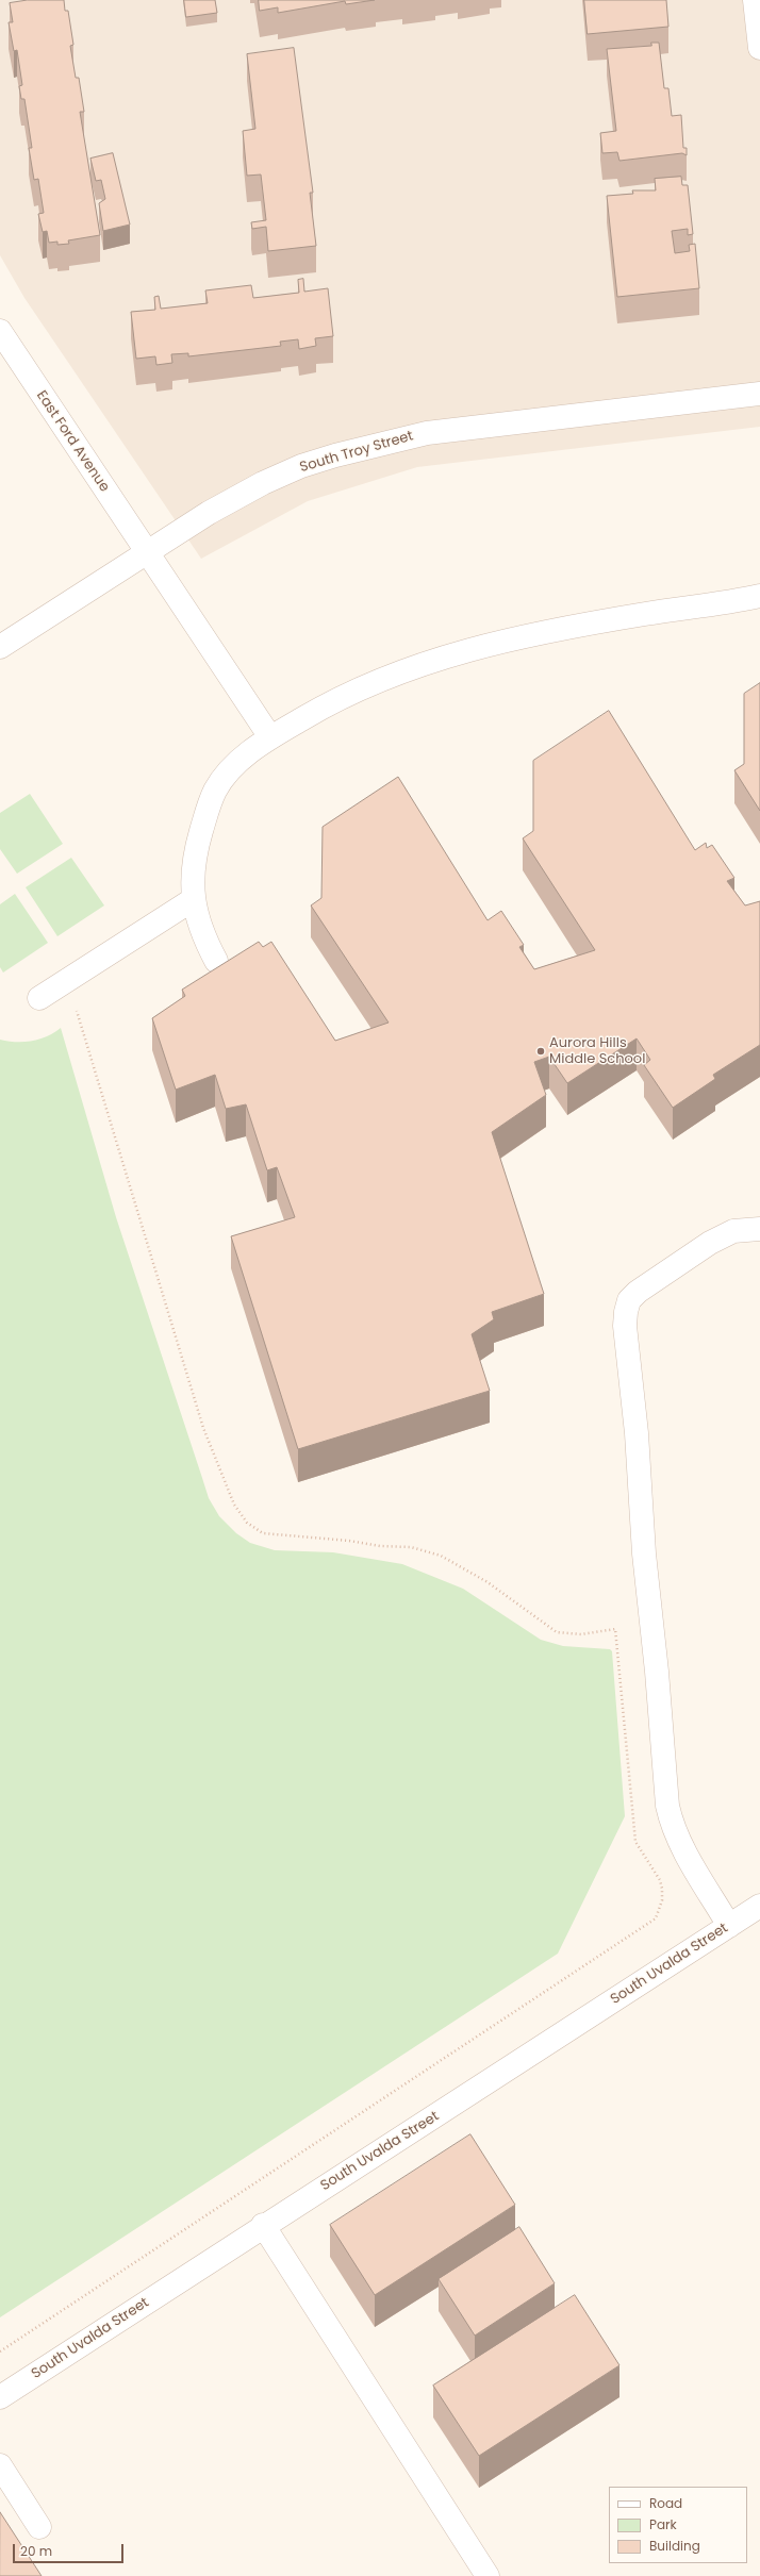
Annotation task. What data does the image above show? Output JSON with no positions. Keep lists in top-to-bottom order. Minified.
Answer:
{"streets":{"street":["East Ford Avenue","South Troy Street","South Uvalda Street"]},"crossings":[["East Ford Avenue","South Troy Street"]],"places":["Aurora Hills Middle School"],"legend":["Road","Park","Building"],"scale_bar":"20 m"}
